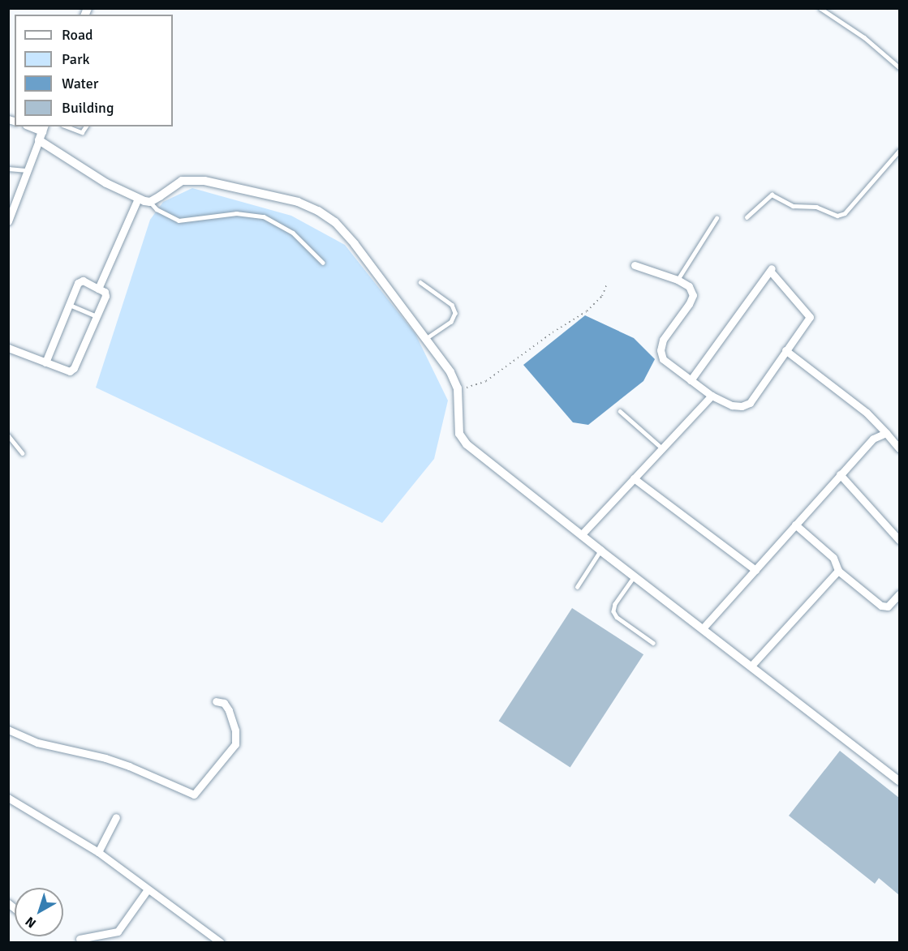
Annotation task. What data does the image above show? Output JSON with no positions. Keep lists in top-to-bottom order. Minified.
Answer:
{"legend":["Road","Park","Water","Building"],"north":"bottom left"}
